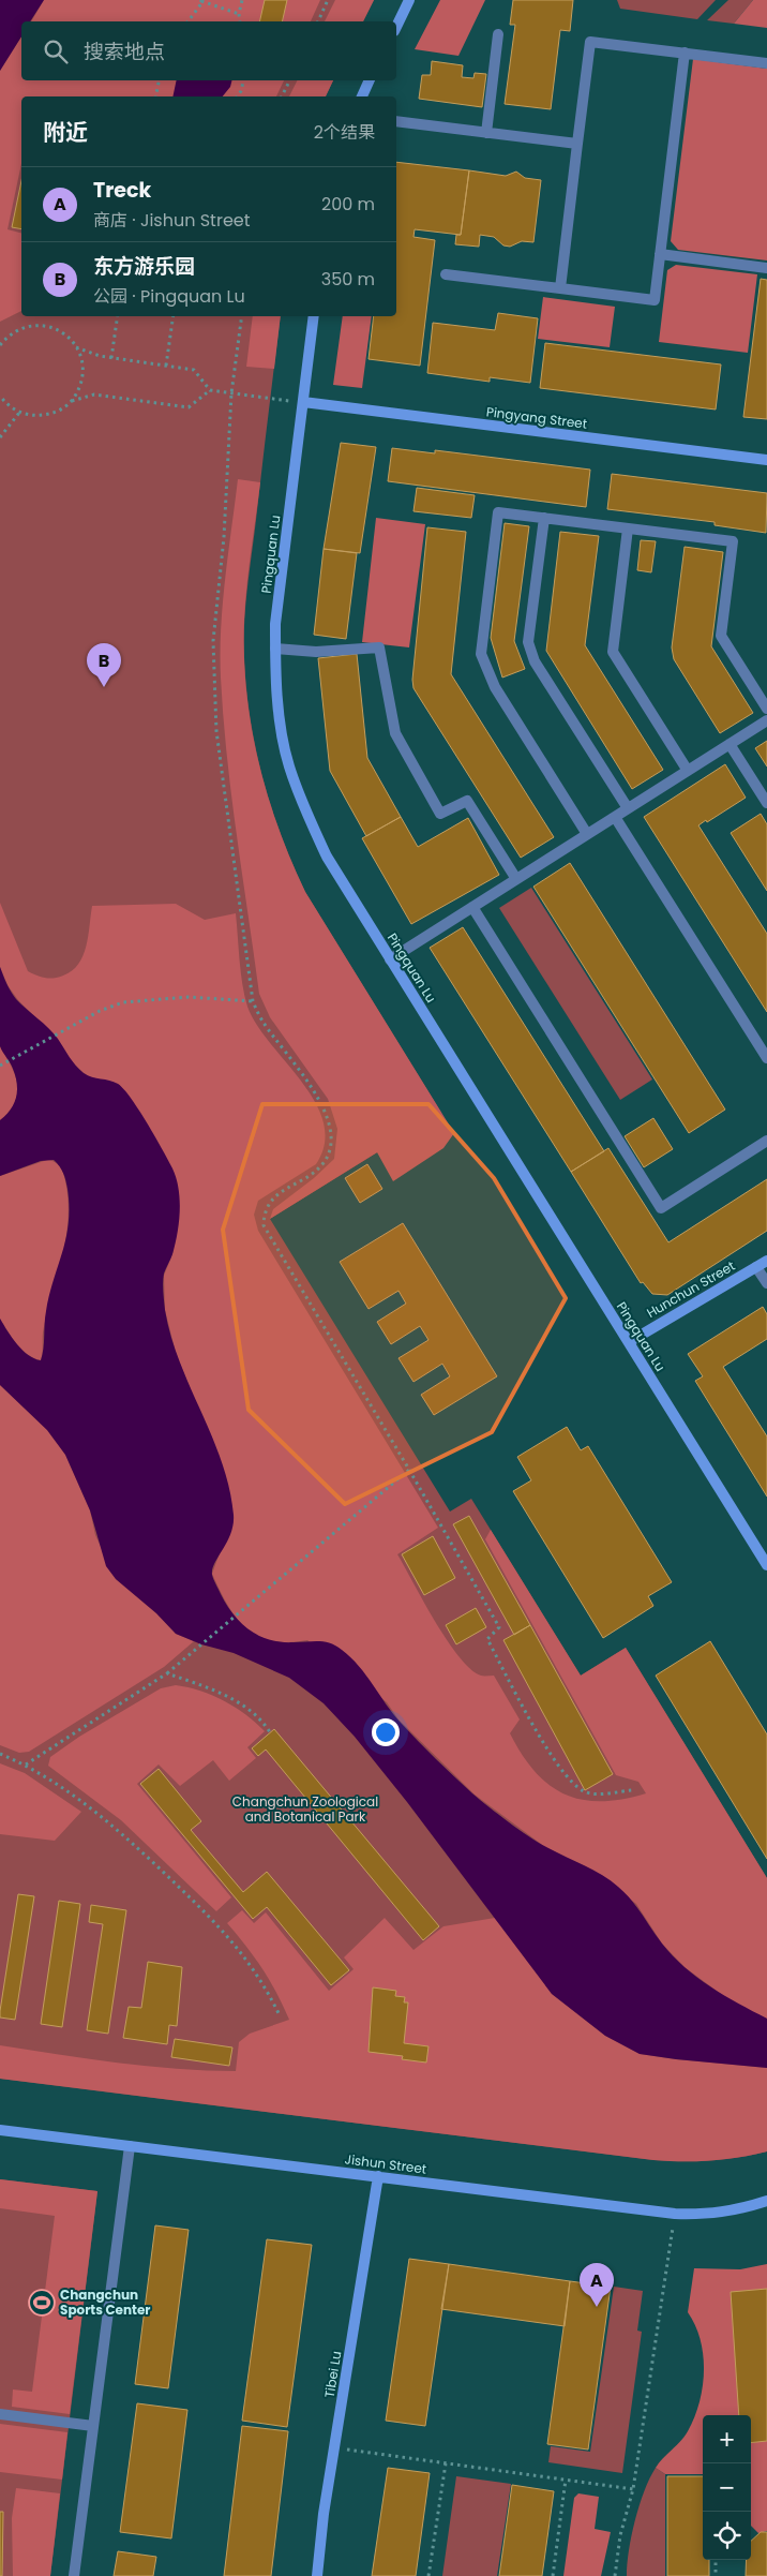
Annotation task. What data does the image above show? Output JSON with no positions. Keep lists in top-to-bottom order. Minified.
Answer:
{"streets":{"street":["Pingyang Street","Pingquan Lu","Hunchun Street","Jishun Street","Tibei Lu"]},"crossings":[["Pingyang Street","Pingquan Lu"],["Pingquan Lu","Hunchun Street"],["Jishun Street","Tibei Lu"]],"parks":["Changchun Zoological and Botanical Park"],"places":{"sports":["Changchun Sports Center"]},"page":{"search":"搜索地点","heading":["附近","2个结果"],"list":[{"mark":"A","name":"Treck","note":"商店 · Jishun Street","value":"200 m"},{"mark":"B","name":"东方游乐园","note":"公园 · Pingquan Lu","value":"350 m"}],"pins":["B","A"],"map_buttons":["+","−"]}}
